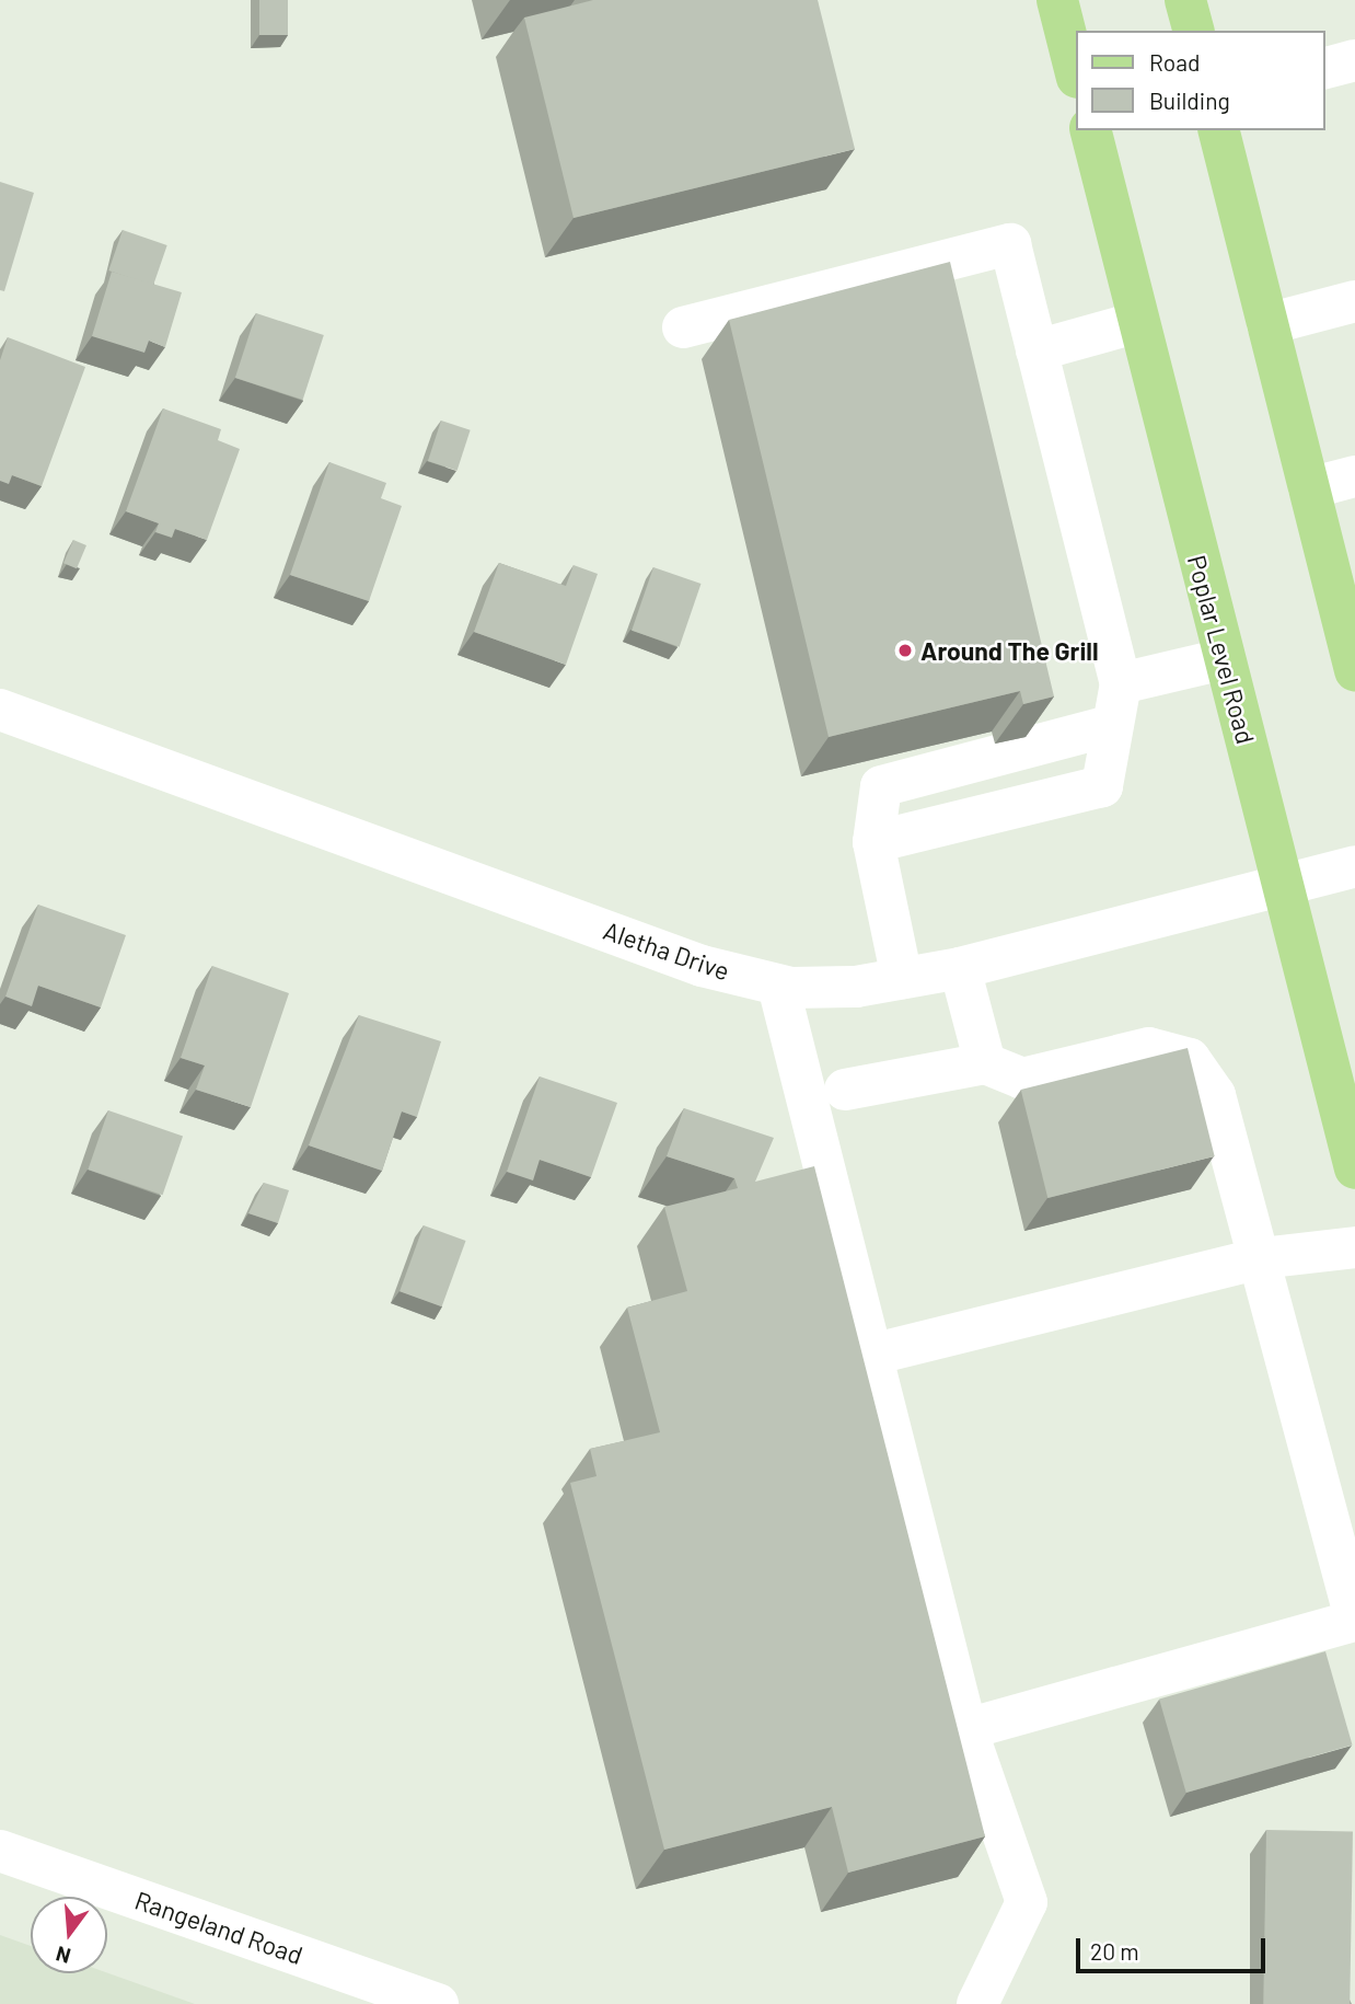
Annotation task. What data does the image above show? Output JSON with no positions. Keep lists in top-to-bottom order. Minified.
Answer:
{"streets":{"main road":["Poplar Level Road"],"street":["Aletha Drive","Rangeland Road"]},"crossings":[["Poplar Level Road","Aletha Drive"]],"places":["Around The Grill"],"legend":["Road","Building"],"scale_bar":"20 m","north":"bottom"}
